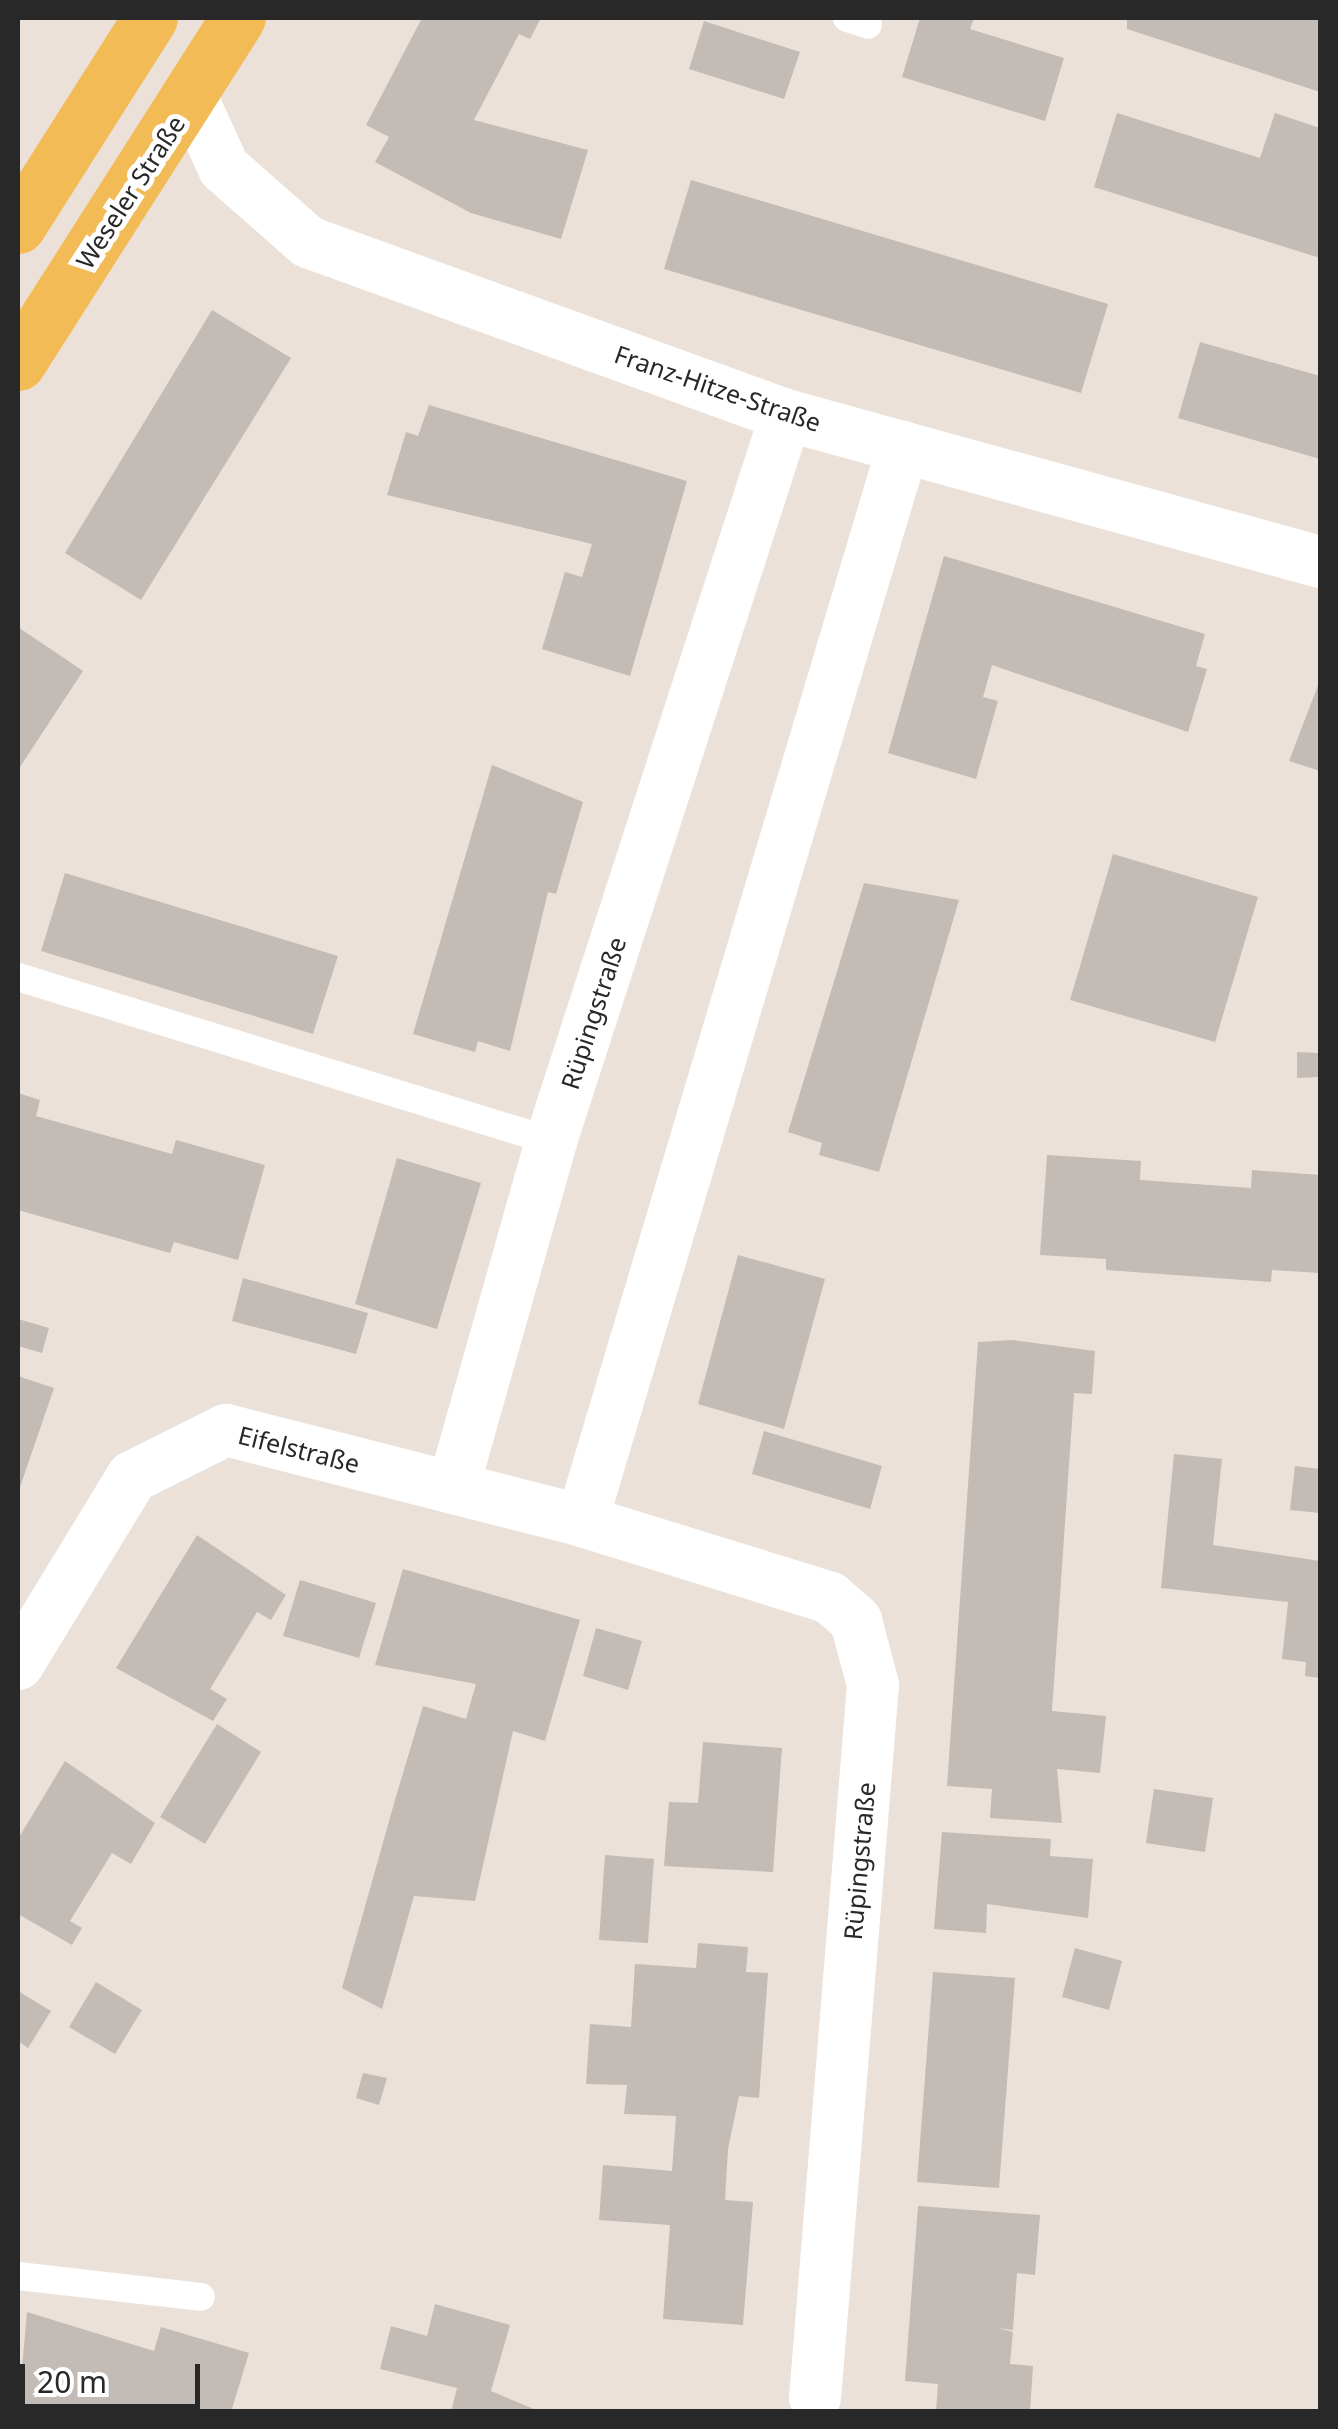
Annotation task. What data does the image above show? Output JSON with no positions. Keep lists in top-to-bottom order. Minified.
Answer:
{"streets":{"main road":["Weseler Straße"],"street":["Franz-Hitze-Straße","Rüpingstraße","Eifelstraße"]},"crossings":[["Weseler Straße","Franz-Hitze-Straße"],["Franz-Hitze-Straße","Rüpingstraße"],["Rüpingstraße","Eifelstraße"]],"scale_bar":"20 m"}
